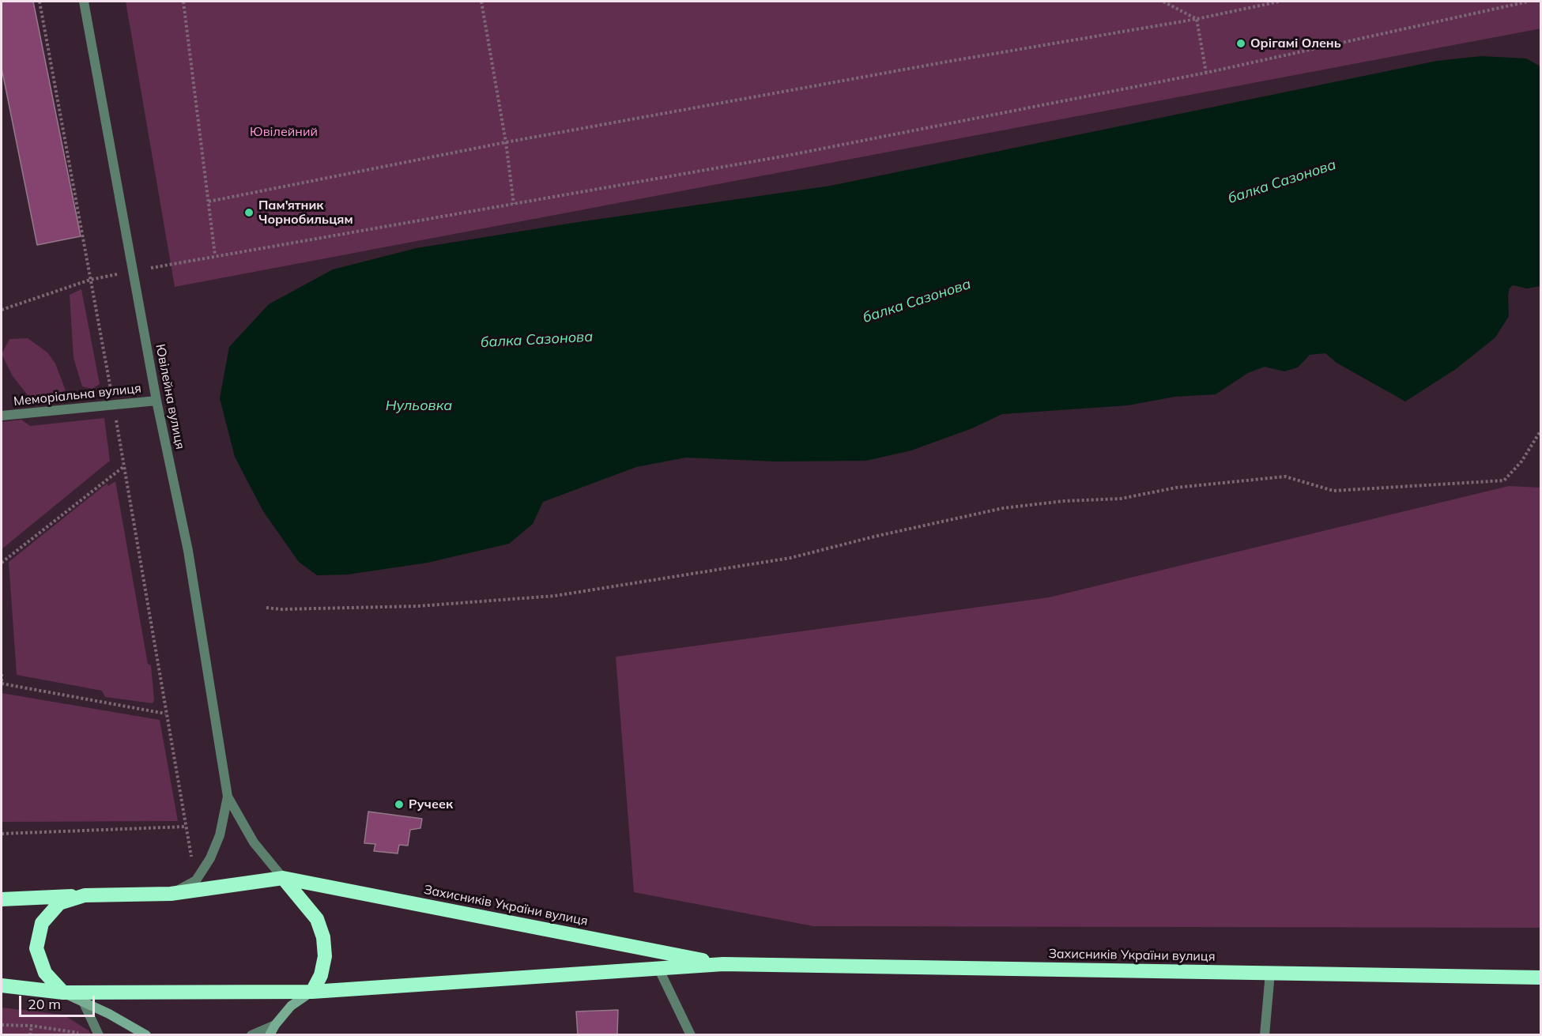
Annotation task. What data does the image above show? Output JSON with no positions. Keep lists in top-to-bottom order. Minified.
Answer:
{"streets":{"highway":["Захисників України вулиця"],"street":["Меморіальна вулиця","Ювілейна вулиця"]},"crossings":[["Меморіальна вулиця","Ювілейна вулиця"],["Ювілейна вулиця","Захисників України вулиця"]],"water":["балка Сазонова","Нульовка"],"parks":["Ювілейний"],"places":["Орігамі Олень","Пам'ятник Чорнобильцям","Ручеек"],"scale_bar":"20 m"}
